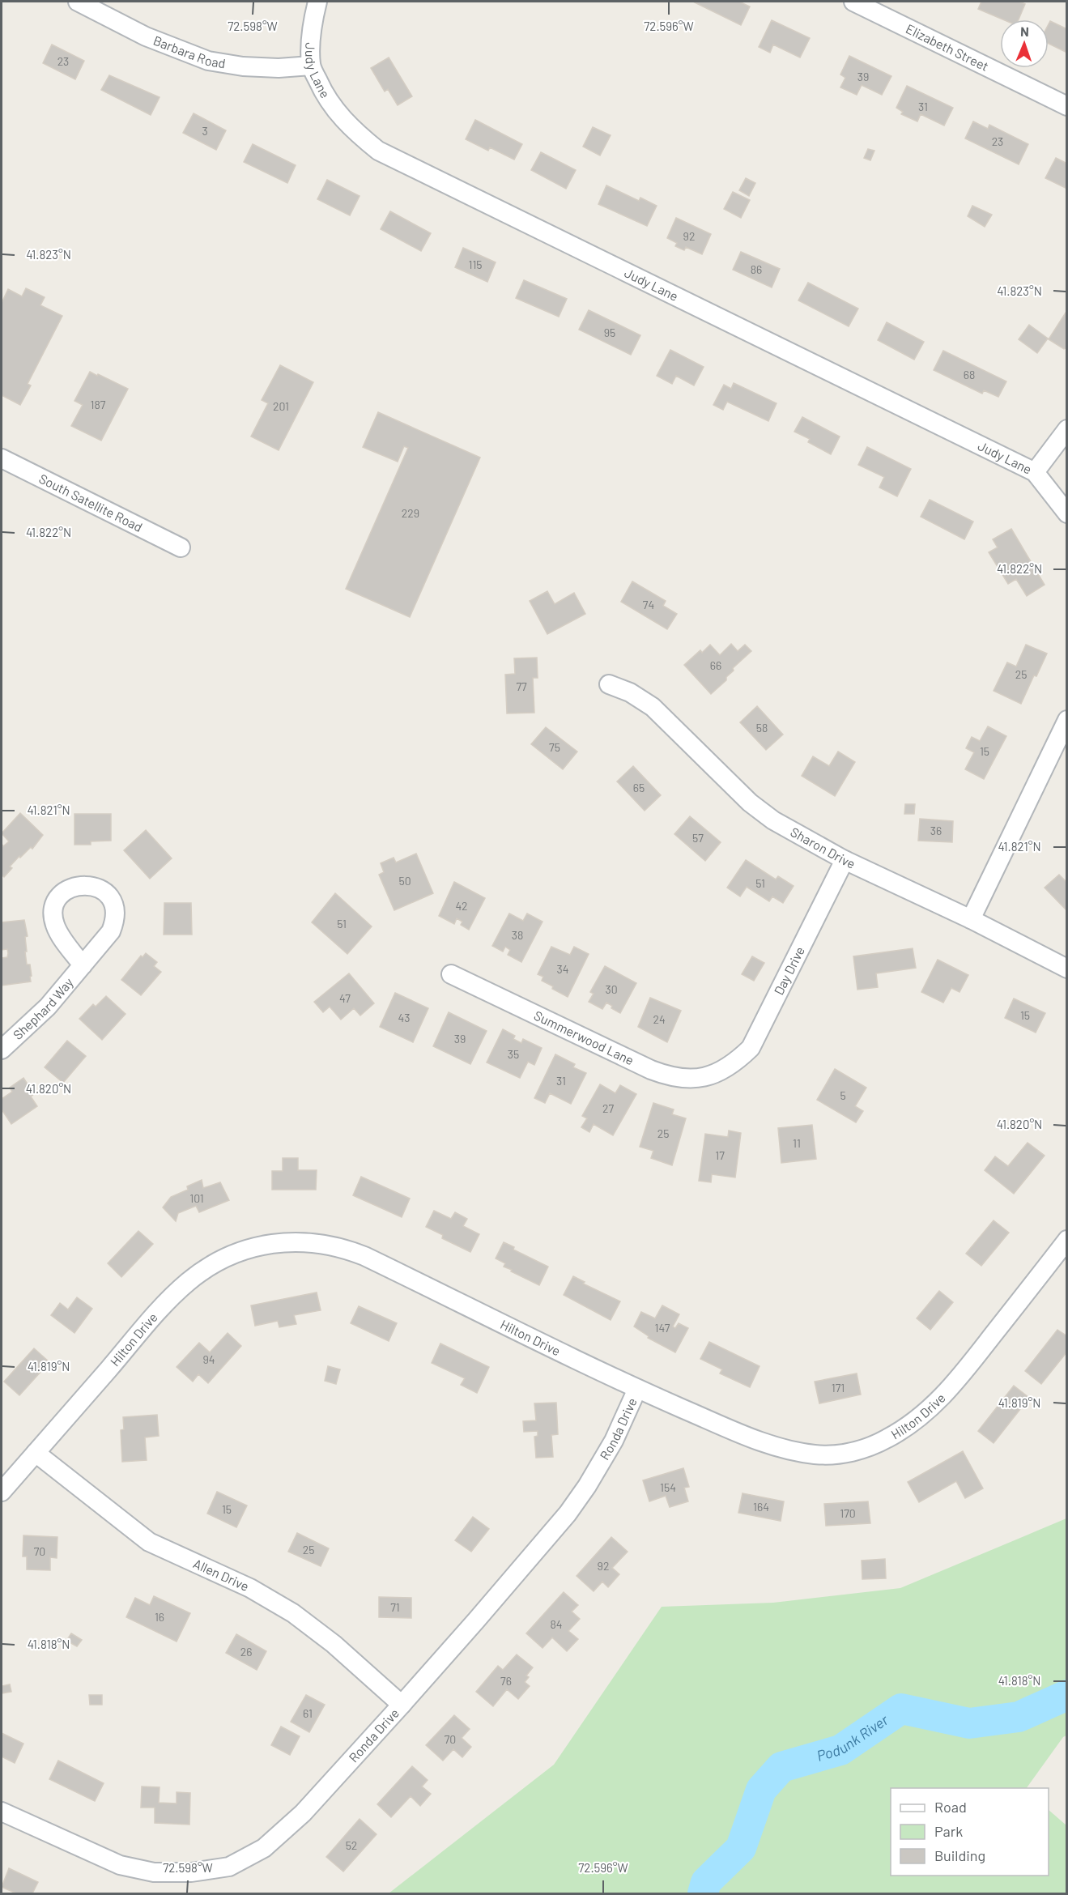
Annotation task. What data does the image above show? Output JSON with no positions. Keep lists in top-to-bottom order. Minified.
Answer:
{"streets":{"street":["Elizabeth Street","Barbara Road","Judy Lane","South Satellite Road","Sharon Drive","Day Drive","Shephard Way","Summerwood Lane","Hilton Drive","Ronda Drive","Allen Drive"]},"crossings":[["Barbara Road","Judy Lane"],["Sharon Drive","Day Drive"],["Day Drive","Summerwood Lane"],["Hilton Drive","Ronda Drive"],["Hilton Drive","Allen Drive"],["Ronda Drive","Allen Drive"]],"water":["Podunk River"],"house_numbers":["23","39","31","3","23","92","115","86","95","68","187","201","229","74","66","25","77","58","75","15","65","36","57","50","51","42","51","38","34","30","47","15","43","24","39","35","31","5","27","25","11","17","101","147","94","171","154","164","15","170","25","70","92","71","16","84","26","76","61","70","52"],"legend":["Road","Park","Building"],"north":"top","coordinates":["72.598°W","72.596°W","41.823°N","41.822°N","41.821°N","41.820°N","41.819°N","41.818°N"]}
